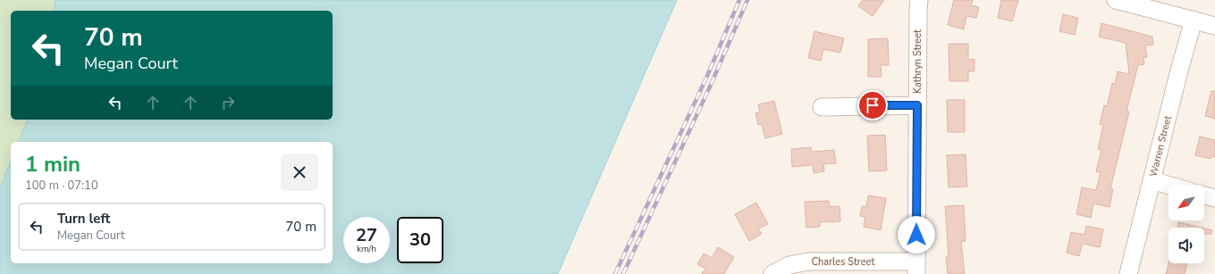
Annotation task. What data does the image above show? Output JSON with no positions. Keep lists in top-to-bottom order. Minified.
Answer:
{"streets":{"street":["Kathryn Street","Warren Street","Charles Street"]},"crossings":[["Kathryn Street","Charles Street"]],"north":"bottom left","page":{"turn":["70 m","Megan Court"],"heading":["1 min","100 m · 07:10"],"list":[{"name":"Turn left","note":"Megan Court","value":"70 m"}],"speed":"27 km/h","limit":"30"}}
